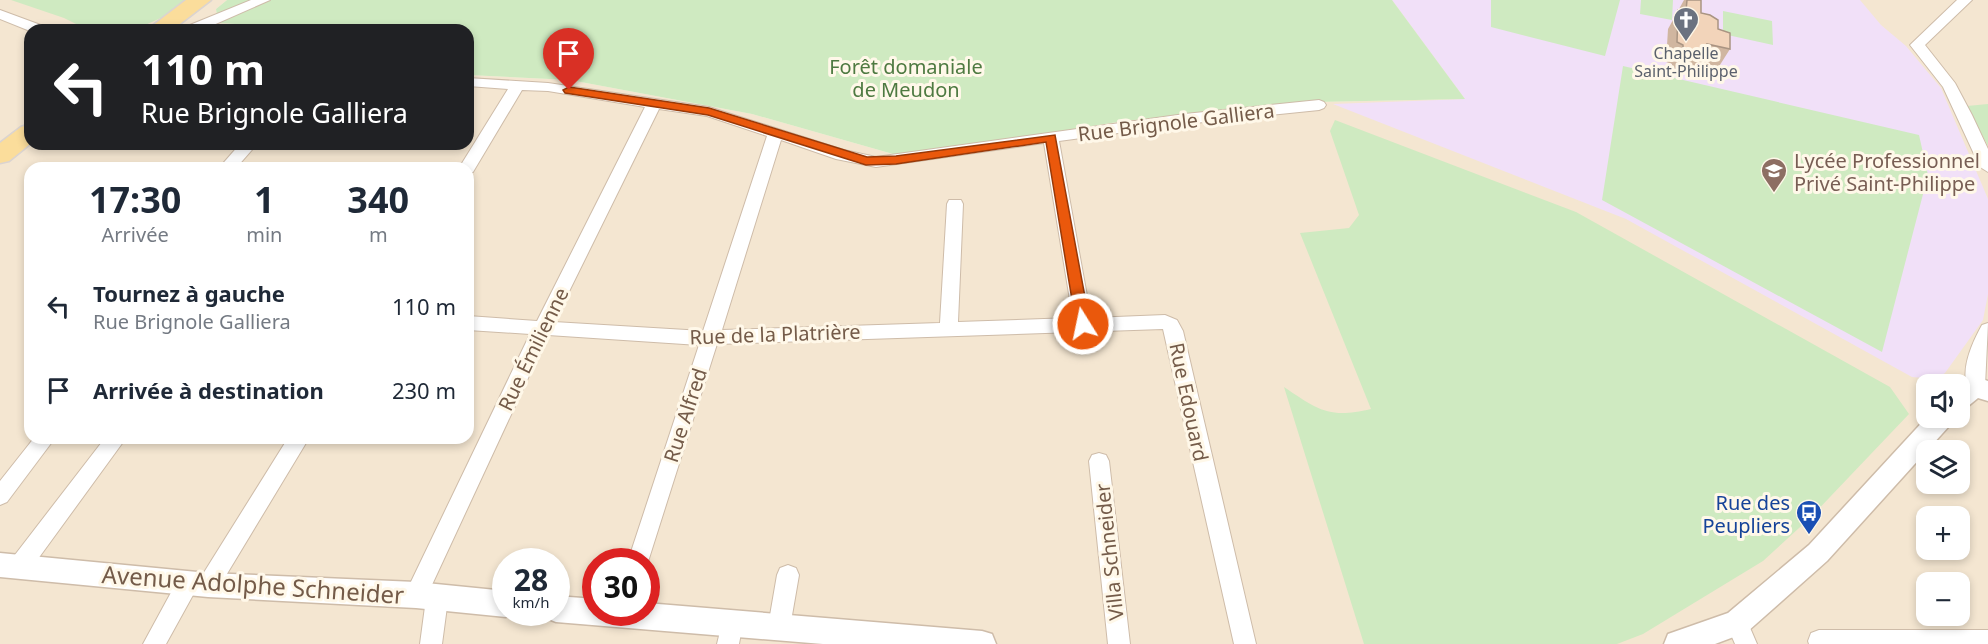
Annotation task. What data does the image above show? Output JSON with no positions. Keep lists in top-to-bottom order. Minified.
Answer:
{"streets":{"street":["Rue Brignole Galliera","Rue de la Platrière","Rue Émilienne","Rue Edouard","Rue Alfred","Villa Schneider","Avenue Adolphe Schneider"]},"crossings":[["Rue Brignole Galliera","Rue Émilienne"],["Rue Brignole Galliera","Rue Alfred"],["Rue de la Platrière","Rue Émilienne"],["Rue de la Platrière","Rue Edouard"],["Rue de la Platrière","Rue Alfred"],["Rue Émilienne","Avenue Adolphe Schneider"]],"parks":["Forêt domaniale de Meudon"],"places":{"church":["Chapelle Saint-Philippe"],"school or university":["Lycée Professionnel Privé Saint-Philippe"],"bus stop":["Rue des Peupliers"]},"page":{"turn":["110 m","Rue Brignole Galliera"],"eta":["17:30","Arrivée","1","min","340","m"],"list":[{"name":"Tournez à gauche","note":"Rue Brignole Galliera","value":"110 m"},{"name":"Arrivée à destination","value":"230 m"}],"map_buttons":["+","−"],"speed":"28 km/h","limit":"30"}}
